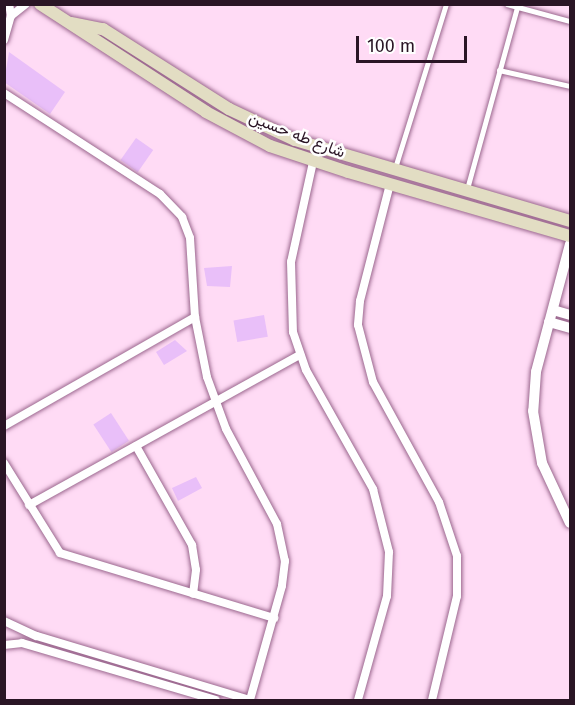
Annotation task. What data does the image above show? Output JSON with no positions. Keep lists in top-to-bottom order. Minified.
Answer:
{"streets":{"main road":["شارع طه حسين"]},"scale_bar":"100 m"}
